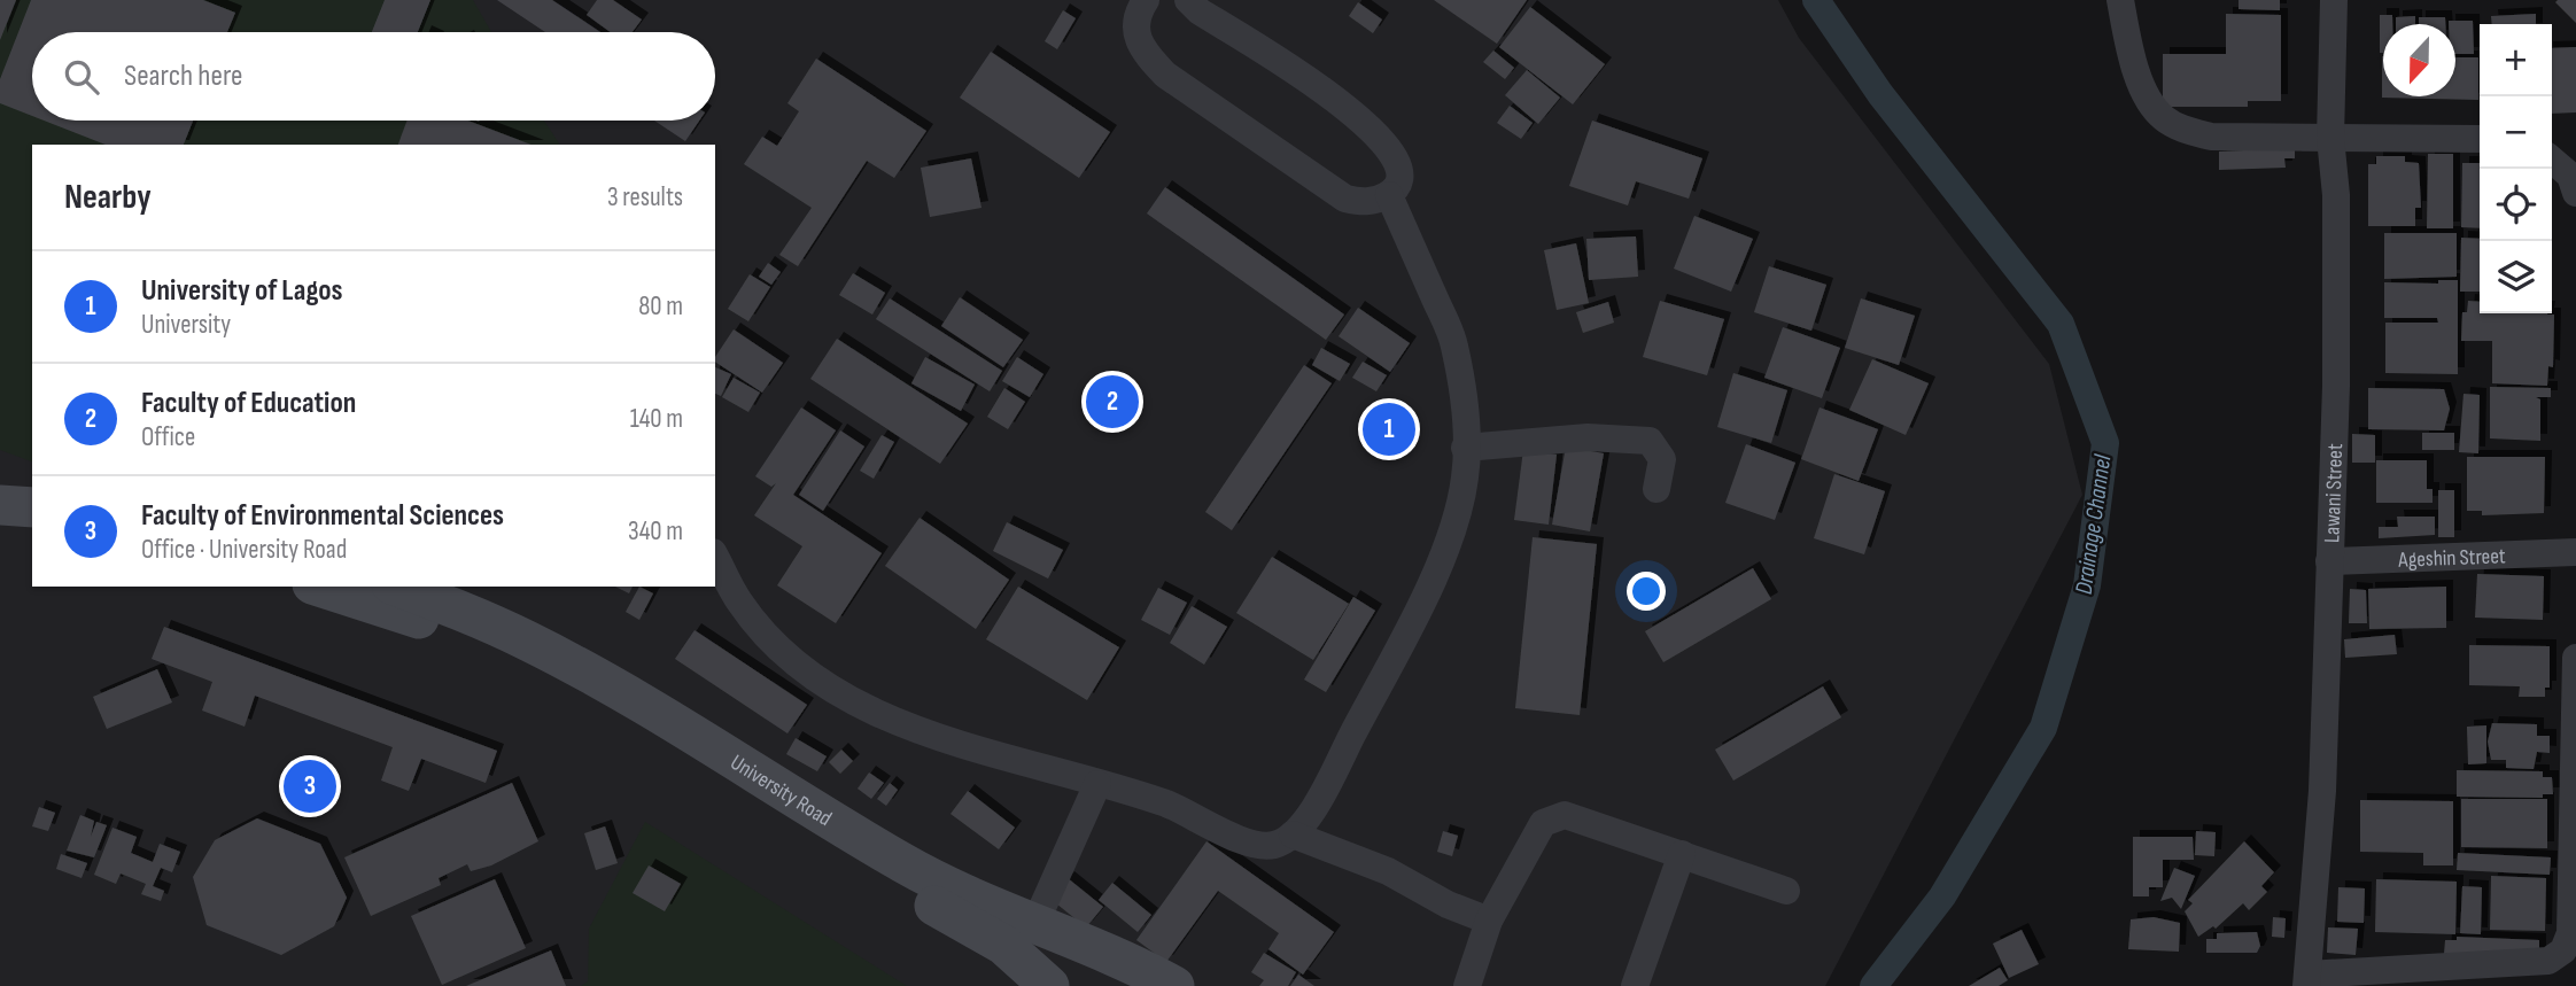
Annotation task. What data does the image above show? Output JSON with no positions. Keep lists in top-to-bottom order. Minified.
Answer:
{"streets":{"main road":["University Road"],"street":["Lawani Street","Ageshin Street"]},"crossings":[["Lawani Street","Ageshin Street"]],"water":["Drainage Channel"],"north":"bottom","page":{"map_buttons":["+","−"],"search":"Search here","heading":["Nearby","3 results"],"list":[{"mark":"1","name":"University of Lagos","note":"University","value":"80 m"},{"mark":"2","name":"Faculty of Education","note":"Office","value":"140 m"},{"mark":"3","name":"Faculty of Environmental Sciences","note":"Office · University Road","value":"340 m"}],"pins":["2","1","3"]}}
